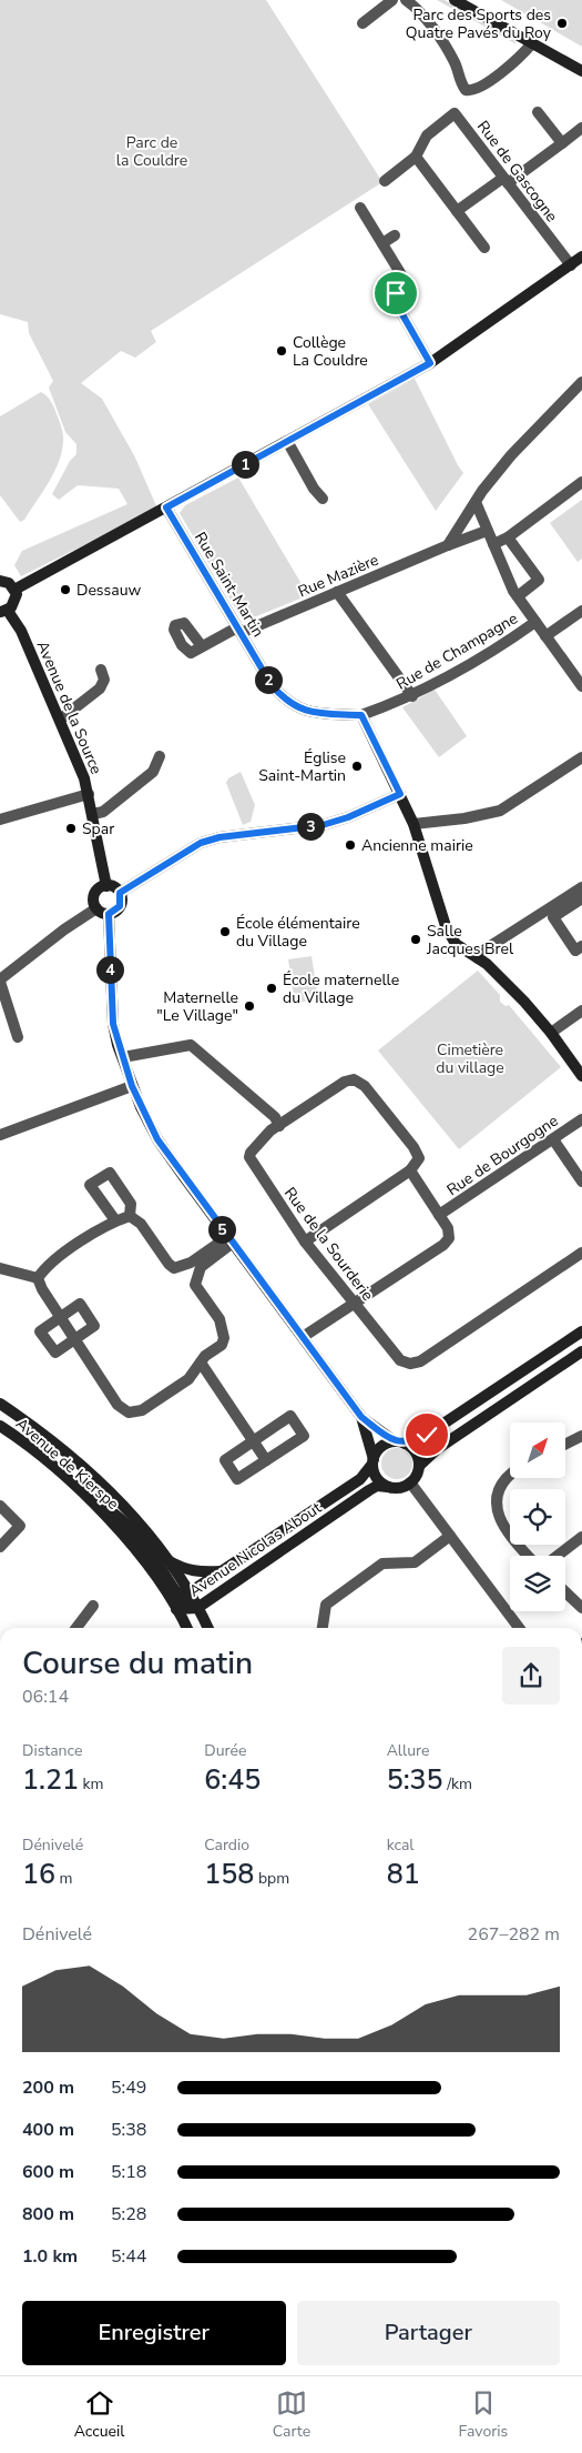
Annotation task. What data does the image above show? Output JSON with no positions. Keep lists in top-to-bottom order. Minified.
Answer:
{"streets":{"street":["Rue de Gascogne","Rue Mazière","Rue Saint-Martin","Rue de Champagne","Avenue de la Source","Rue de Bourgogne","Rue de la Sourderie","Avenue de Kierspe","Avenue Nicolas About"]},"crossings":[["Rue Mazière","Rue Saint-Martin"],["Rue Saint-Martin","Rue de Champagne"],["Avenue de Kierspe","Avenue Nicolas About"]],"parks":["Parc de la Couldre","Cimetière du village"],"places":["Parc des Sports des Quatre Pavés du Roy","Collège La Couldre","Dessauw","Église Saint-Martin","Spar","Ancienne mairie","École élémentaire du Village","Salle Jacques Brel","École maternelle du Village","Maternelle \"Le Village\""],"north":"top right","page":{"pins":["1","2","3","4","5"],"heading":["Course du matin","06:14"],"stats":[["Distance","1.21 km"],["Durée","6:45"],["Allure","5:35 /km"],["Dénivelé","16 m"],["Cardio","158 bpm"],["kcal","81"]],"chart":["Dénivelé","267–282 m"],"list":[{"name":"200 m","note":"5:49"},{"name":"400 m","note":"5:38"},{"name":"600 m","note":"5:18"},{"name":"800 m","note":"5:28"},{"name":"1.0 km","note":"5:44"}],"buttons":["Enregistrer","Partager"],"tabs":["Accueil","Carte","Favoris"]}}
